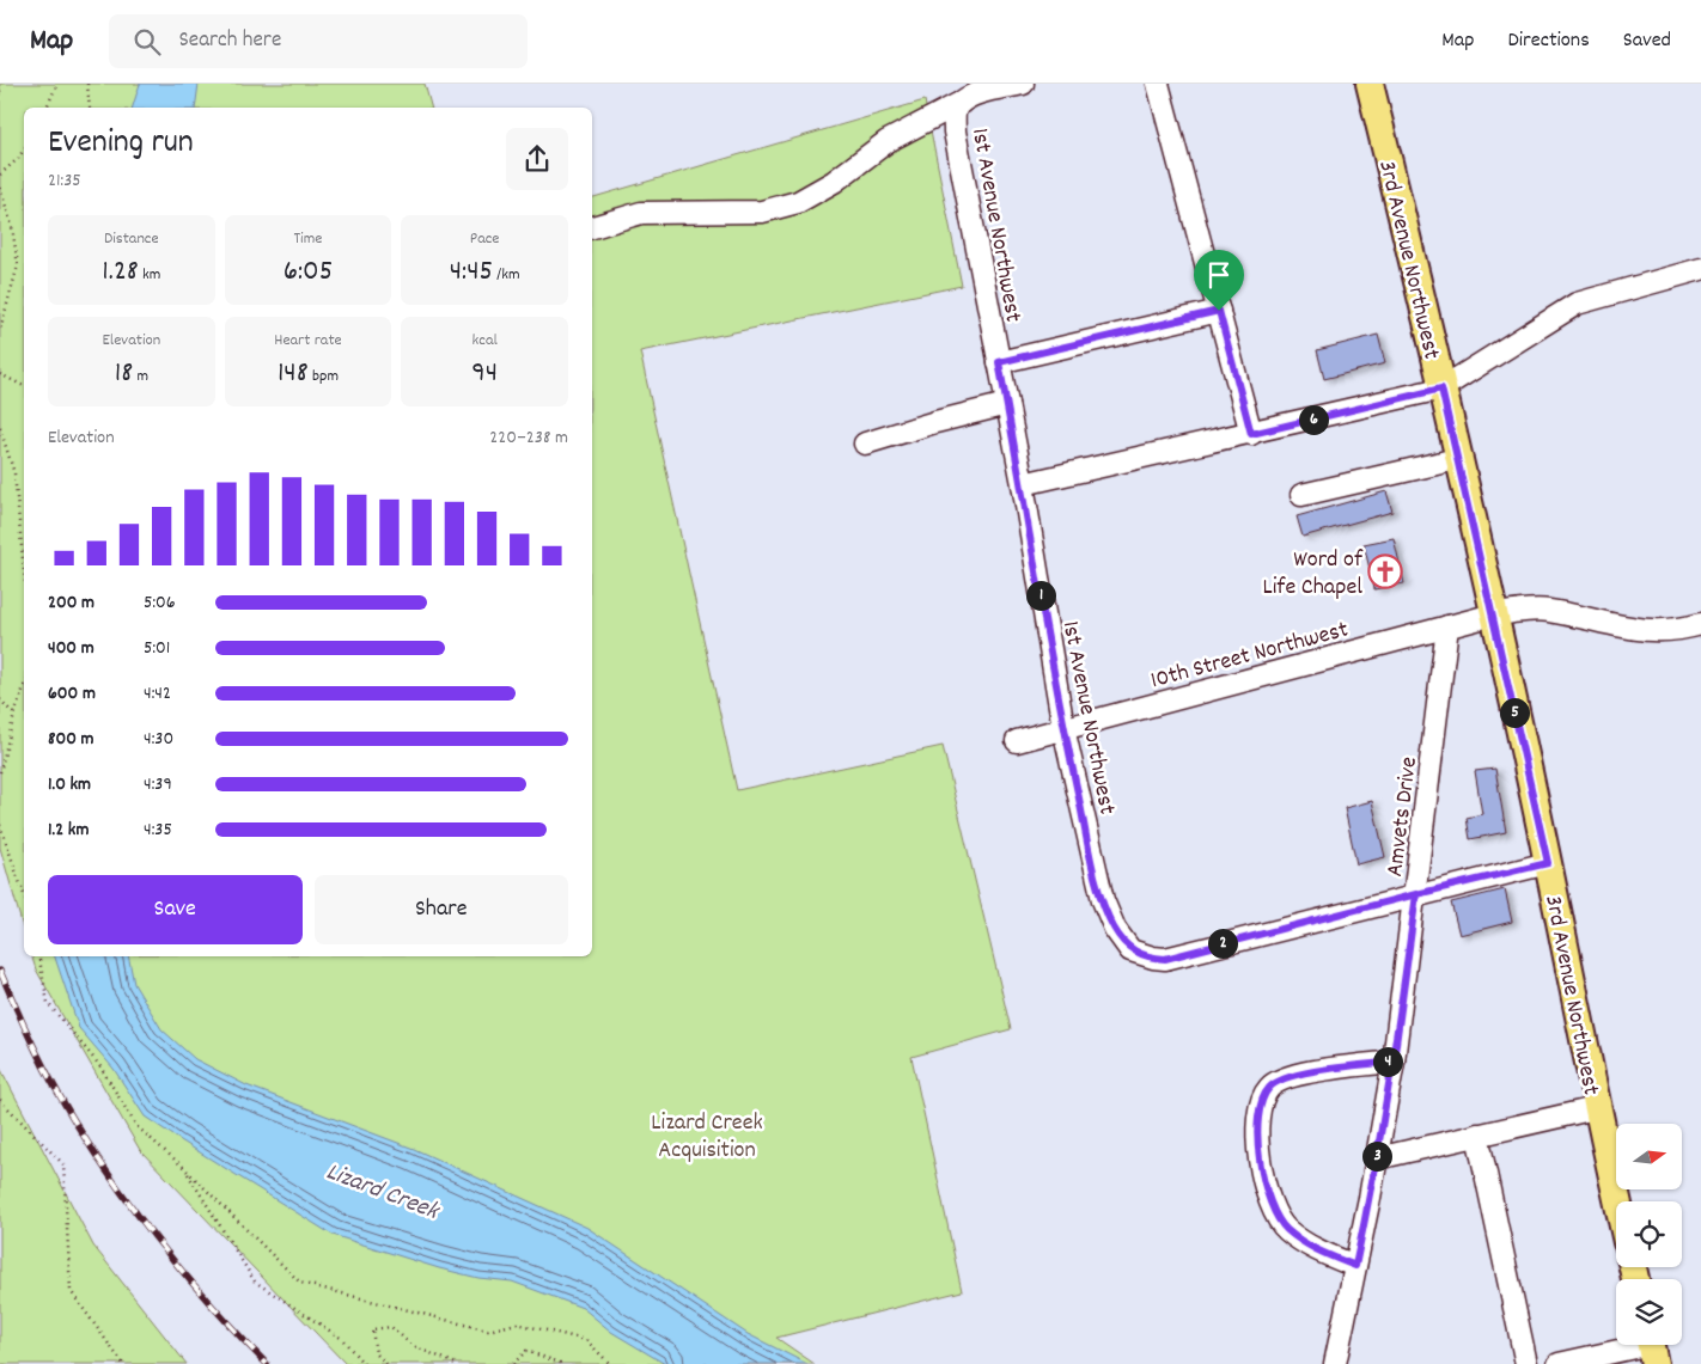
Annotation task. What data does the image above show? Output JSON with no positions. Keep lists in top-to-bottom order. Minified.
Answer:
{"streets":{"main road":["3rd Avenue Northwest"],"street":["1st Avenue Northwest","10th Street Northwest","Amvets Drive"]},"crossings":[["1st Avenue Northwest","3rd Avenue Northwest"],["1st Avenue Northwest","10th Street Northwest"],["1st Avenue Northwest","Amvets Drive"],["3rd Avenue Northwest","10th Street Northwest"],["10th Street Northwest","Amvets Drive"]],"water":["Lizard Creek"],"parks":["Lizard Creek Acquisition"],"places":{"church":["Word of Life Chapel"]},"north":"right","page":{"header":"Map","search":"Search here","nav":["Map","Directions","Saved"],"heading":["Evening run","21:35"],"stats":[["Distance","1.28 km"],["Time","6:05"],["Pace","4:45 /km"],["Elevation","18 m"],["Heart rate","148 bpm"],["kcal","94"]],"pins":["6","1","5","2","4","3"],"chart":["Elevation","220–238 m"],"list":[{"name":"200 m","note":"5:06"},{"name":"400 m","note":"5:01"},{"name":"600 m","note":"4:42"},{"name":"800 m","note":"4:30"},{"name":"1.0 km","note":"4:39"},{"name":"1.2 km","note":"4:35"}],"buttons":["Save","Share"]}}
